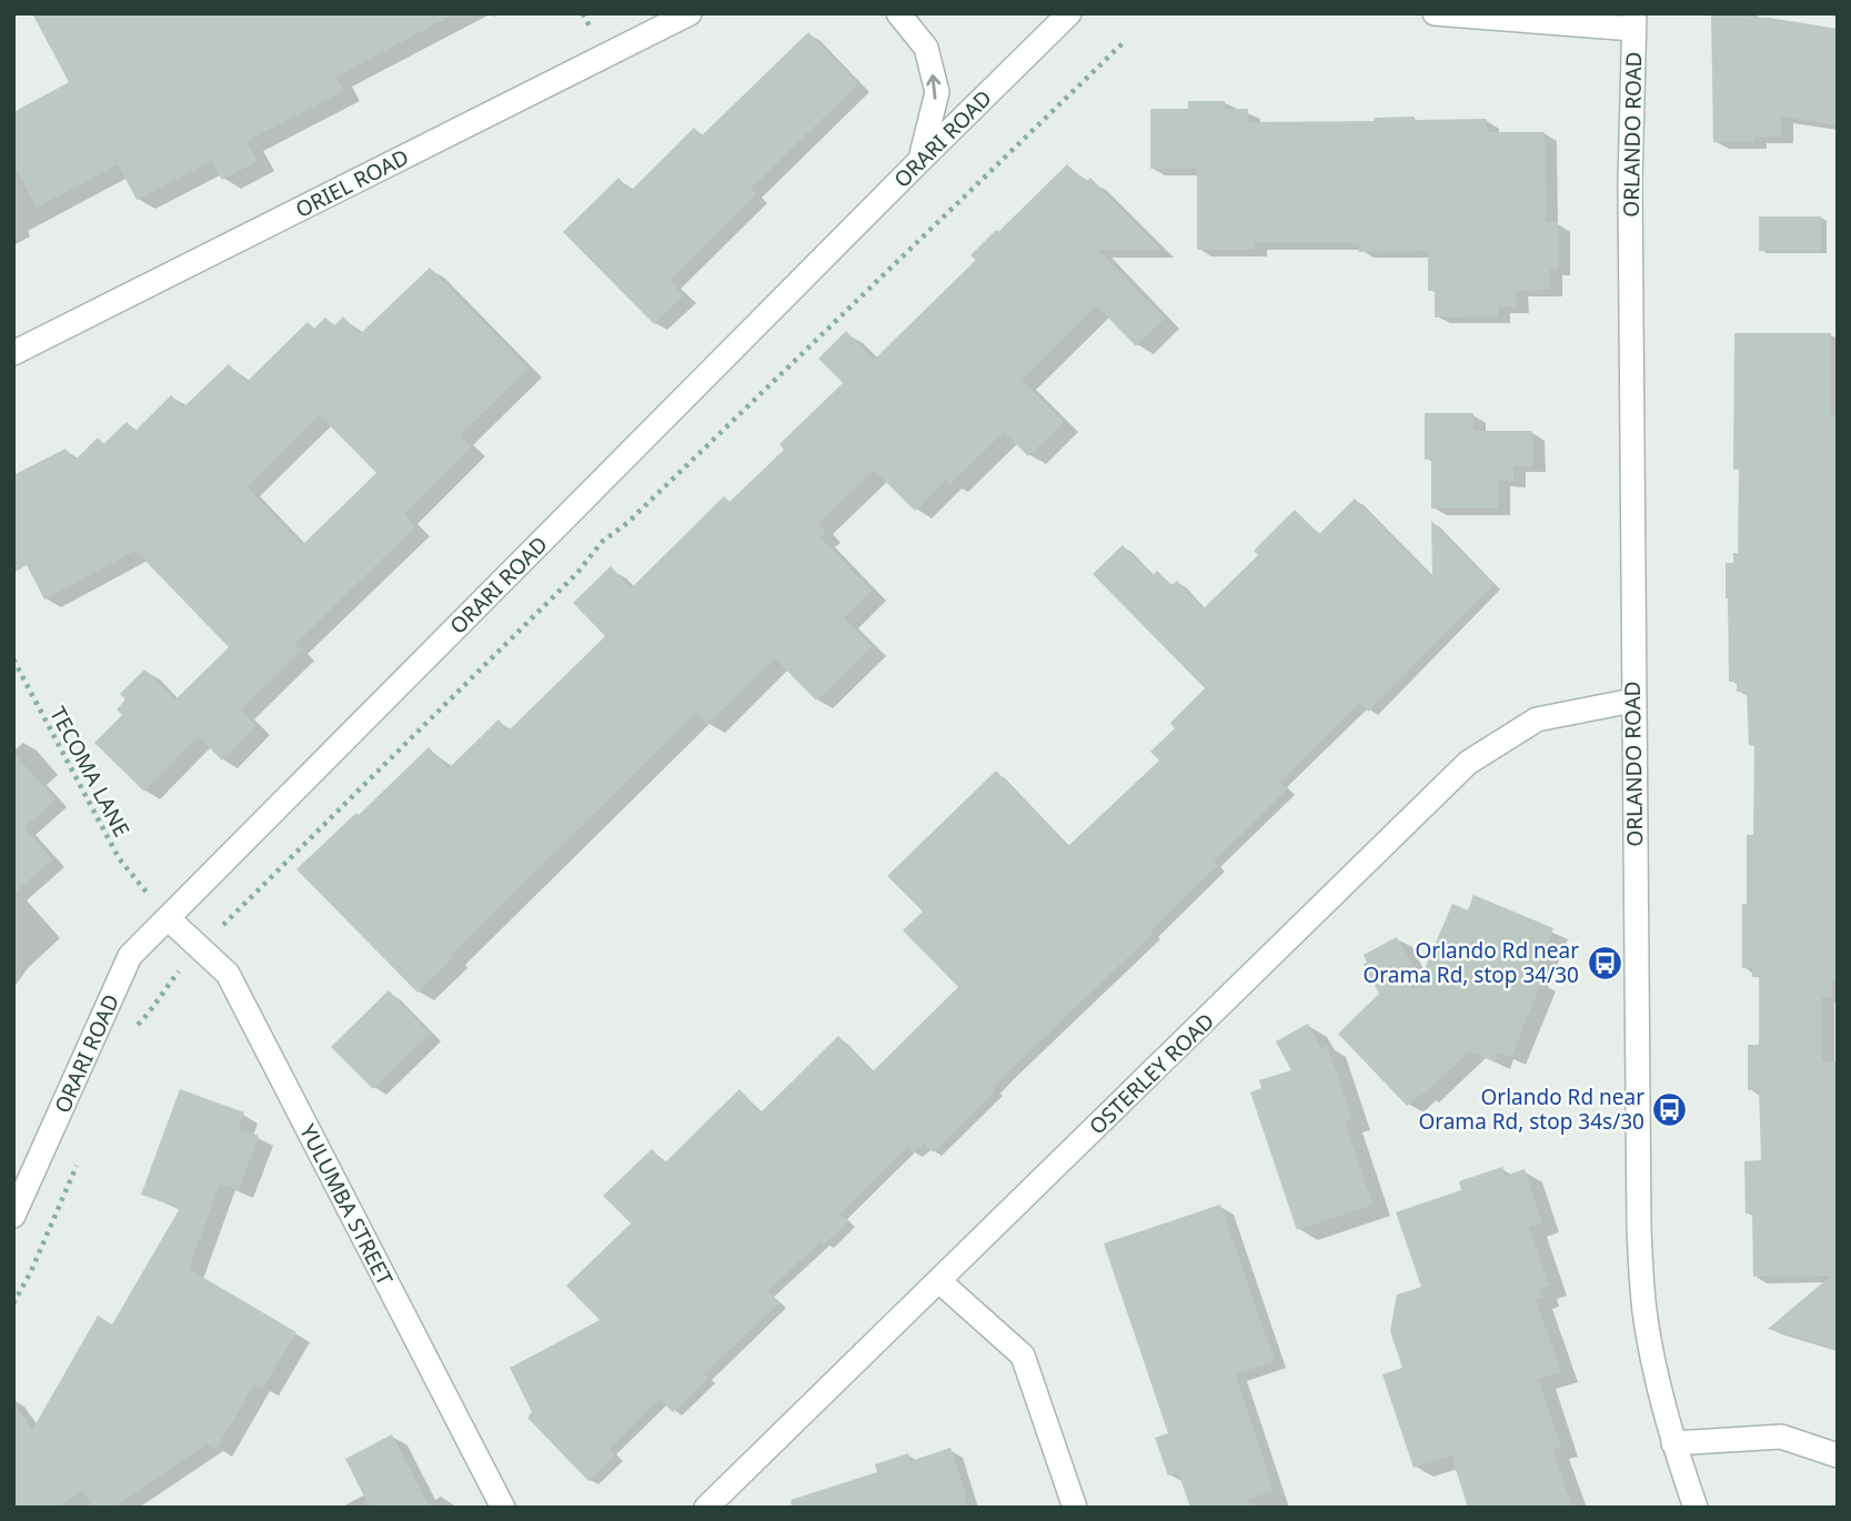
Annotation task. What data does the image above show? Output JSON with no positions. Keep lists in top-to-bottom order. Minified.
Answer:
{"streets":{"street":["ORLANDO ROAD","ORARI ROAD","ORIEL ROAD","OSTERLEY ROAD","YULUMBA STREET"],"path":["TECOMA LANE"]},"crossings":[["ORLANDO ROAD","OSTERLEY ROAD"],["ORARI ROAD","YULUMBA STREET"]],"places":{"bus stop":["Orlando Rd near Orama Rd, stop 34/30","Orlando Rd near Orama Rd, stop 34s/30"]}}
